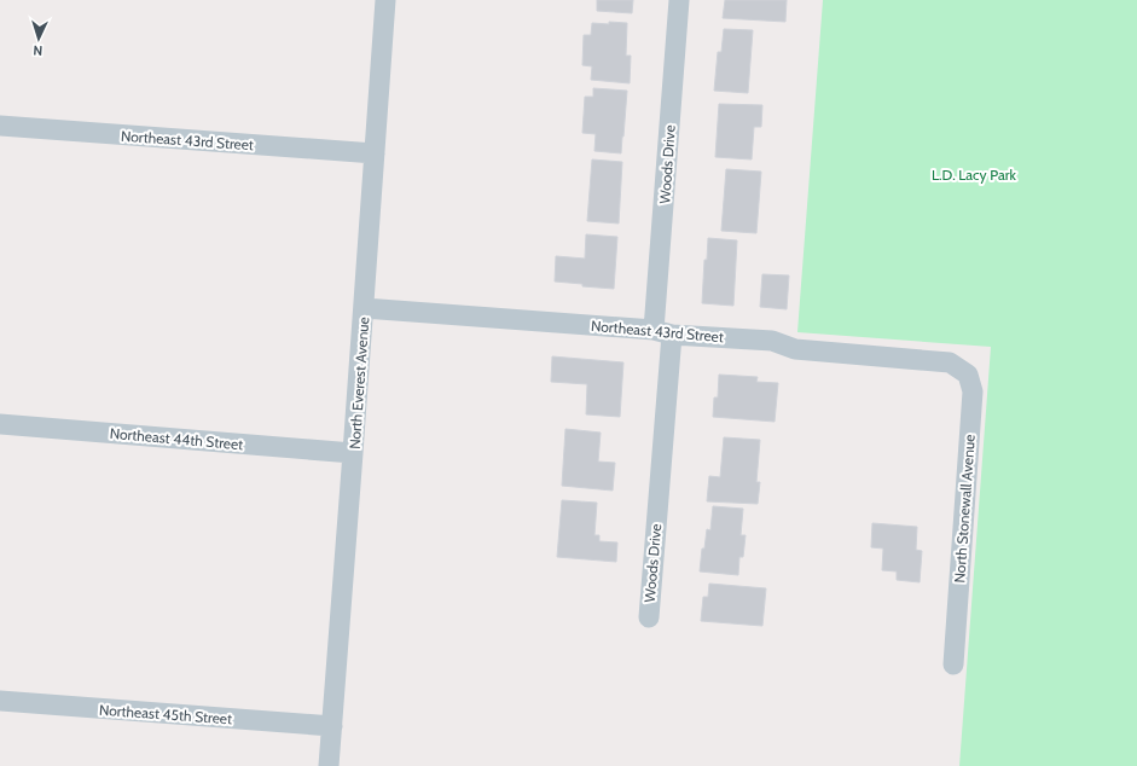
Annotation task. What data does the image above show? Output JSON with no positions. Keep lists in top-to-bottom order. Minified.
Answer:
{"streets":{"street":["Northeast 43rd Street","Woods Drive","North Everest Avenue","Northeast 44th Street","North Stonewall Avenue","Northeast 45th Street"]},"crossings":[["Northeast 43rd Street","Woods Drive"],["Northeast 43rd Street","North Everest Avenue"],["Northeast 43rd Street","North Stonewall Avenue"],["North Everest Avenue","Northeast 44th Street"],["North Everest Avenue","Northeast 45th Street"]],"parks":["L.D. Lacy Park"],"north":"bottom"}
